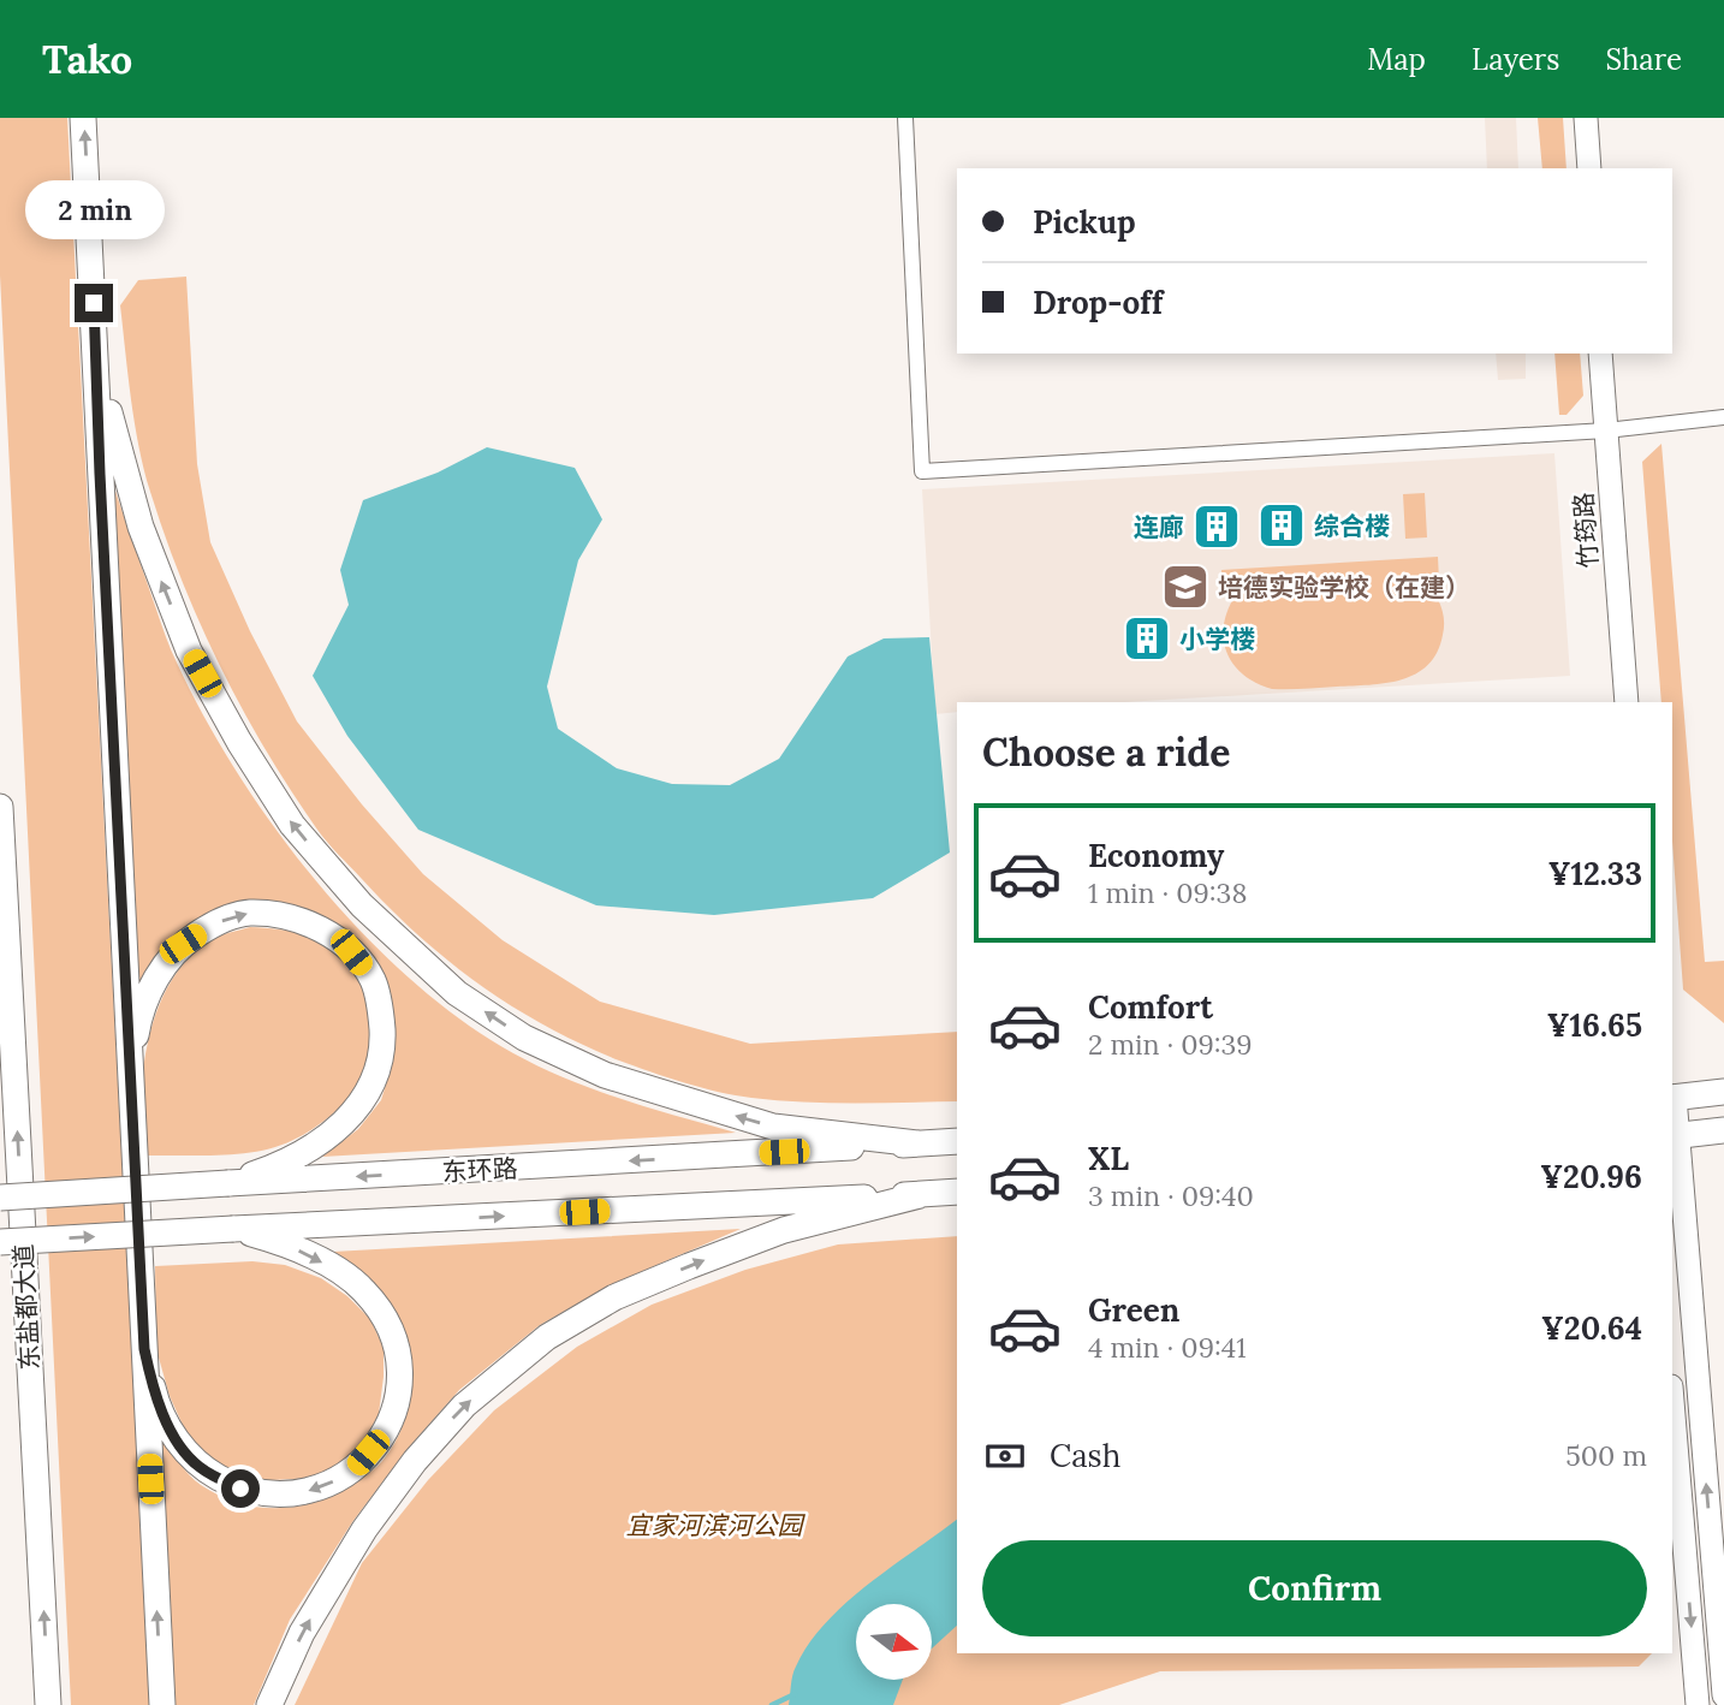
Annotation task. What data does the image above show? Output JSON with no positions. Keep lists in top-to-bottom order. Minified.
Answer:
{"streets":{"highway":["东环路","东盐都大道"],"main road":["竹筠路"]},"parks":["宜家河滨河公园"],"places":{"building":["综合楼","连廊","小学楼"],"school or university":["培德实验学校（在建）"]},"north":"right","page":{"header":"Tako","nav":["Map","Layers","Share"],"banner":["Pickup","Drop-off"],"bubble":"2 min","heading":"Choose a ride","list":[{"name":"Economy","note":"1 min · 09:38","value":"¥12.33"},{"name":"Comfort","note":"2 min · 09:39","value":"¥16.65"},{"name":"XL","note":"3 min · 09:40","value":"¥20.96"},{"name":"Green","note":"4 min · 09:41","value":"¥20.64"}],"pay":["Cash","500 m"],"buttons":"Confirm"}}
